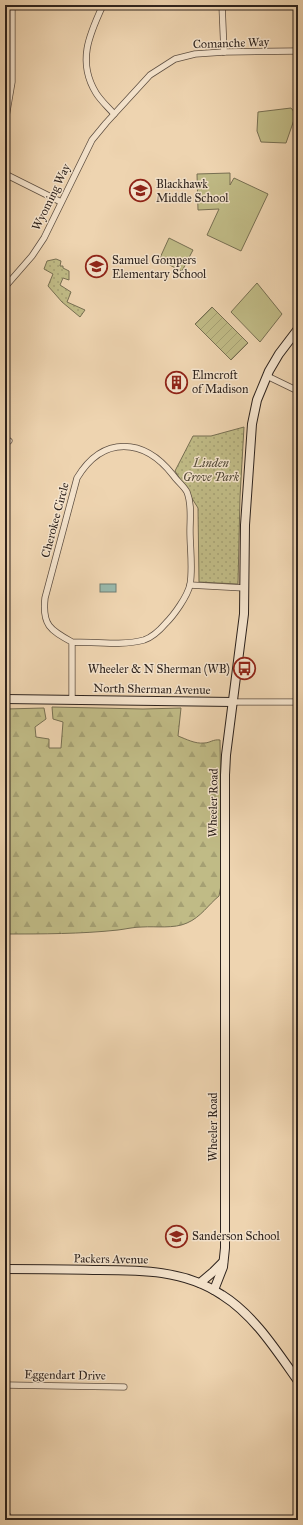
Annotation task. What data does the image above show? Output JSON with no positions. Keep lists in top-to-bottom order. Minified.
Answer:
{"streets":{"street":["Comanche Way","Wyoming Way","Cherokee Circle","North Sherman Avenue","Wheeler Road","Packers Avenue","Eggendart Drive"]},"crossings":[["Comanche Way","Wyoming Way"],["North Sherman Avenue","Wheeler Road"],["Wheeler Road","Packers Avenue"]],"parks":["Linden Grove Park"],"places":{"school or university":["Blackhawk Middle School","Samuel Gompers Elementary School","Sanderson School"],"building":["Elmcroft of Madison"],"bus stop":["Wheeler & N Sherman (WB)"]}}
